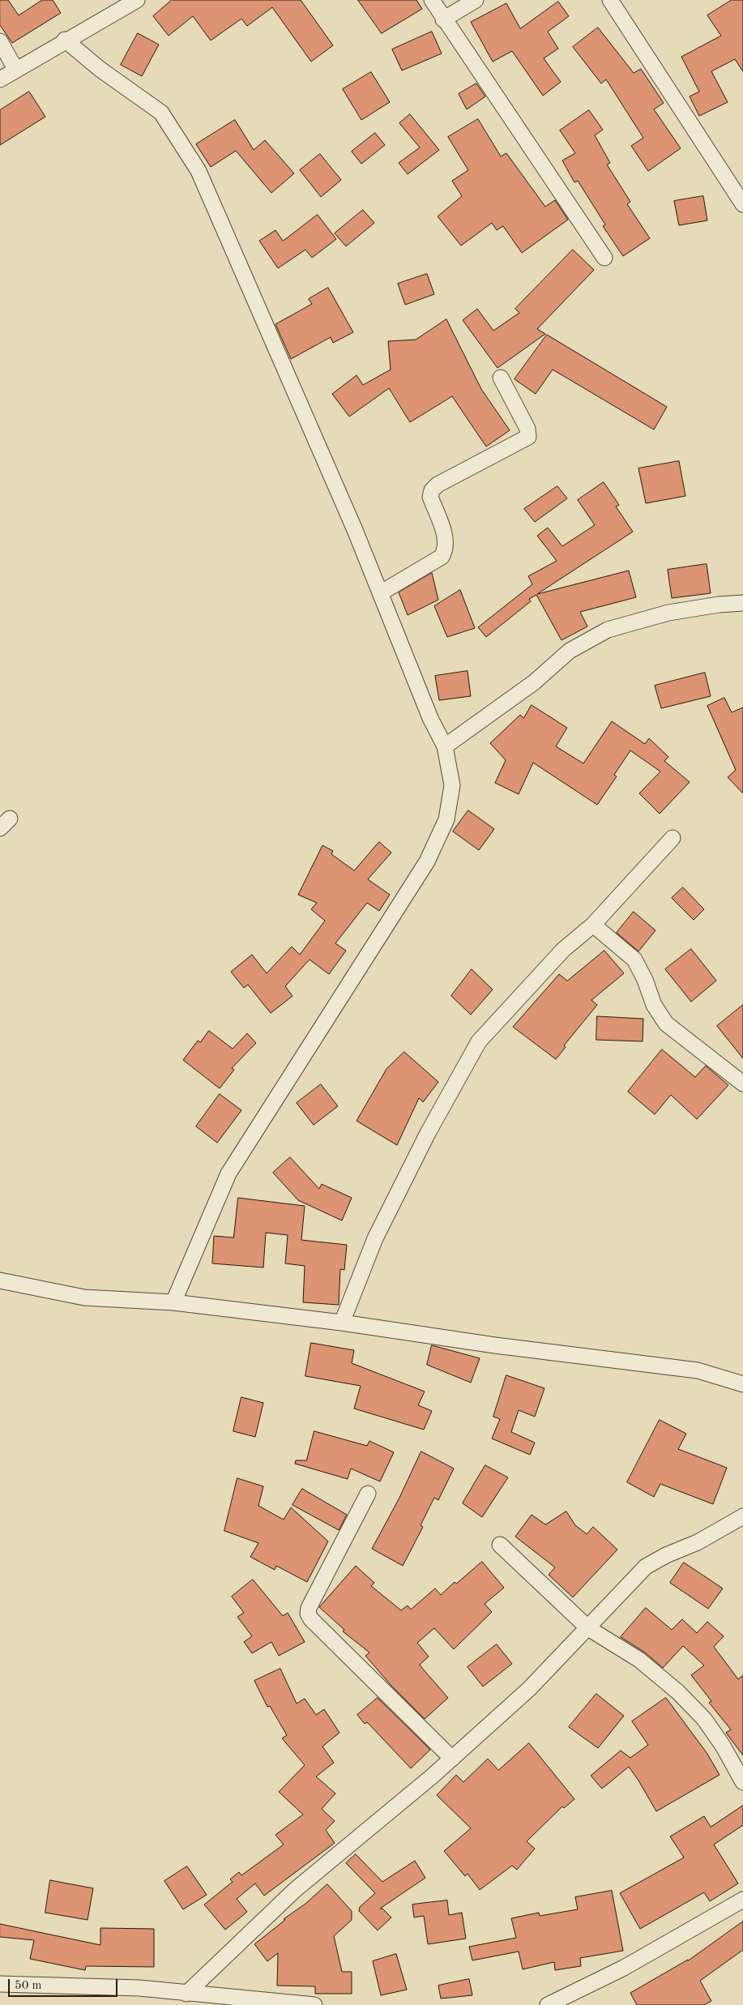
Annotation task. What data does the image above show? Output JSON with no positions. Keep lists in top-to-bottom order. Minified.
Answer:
{"scale_bar":"50 m"}
